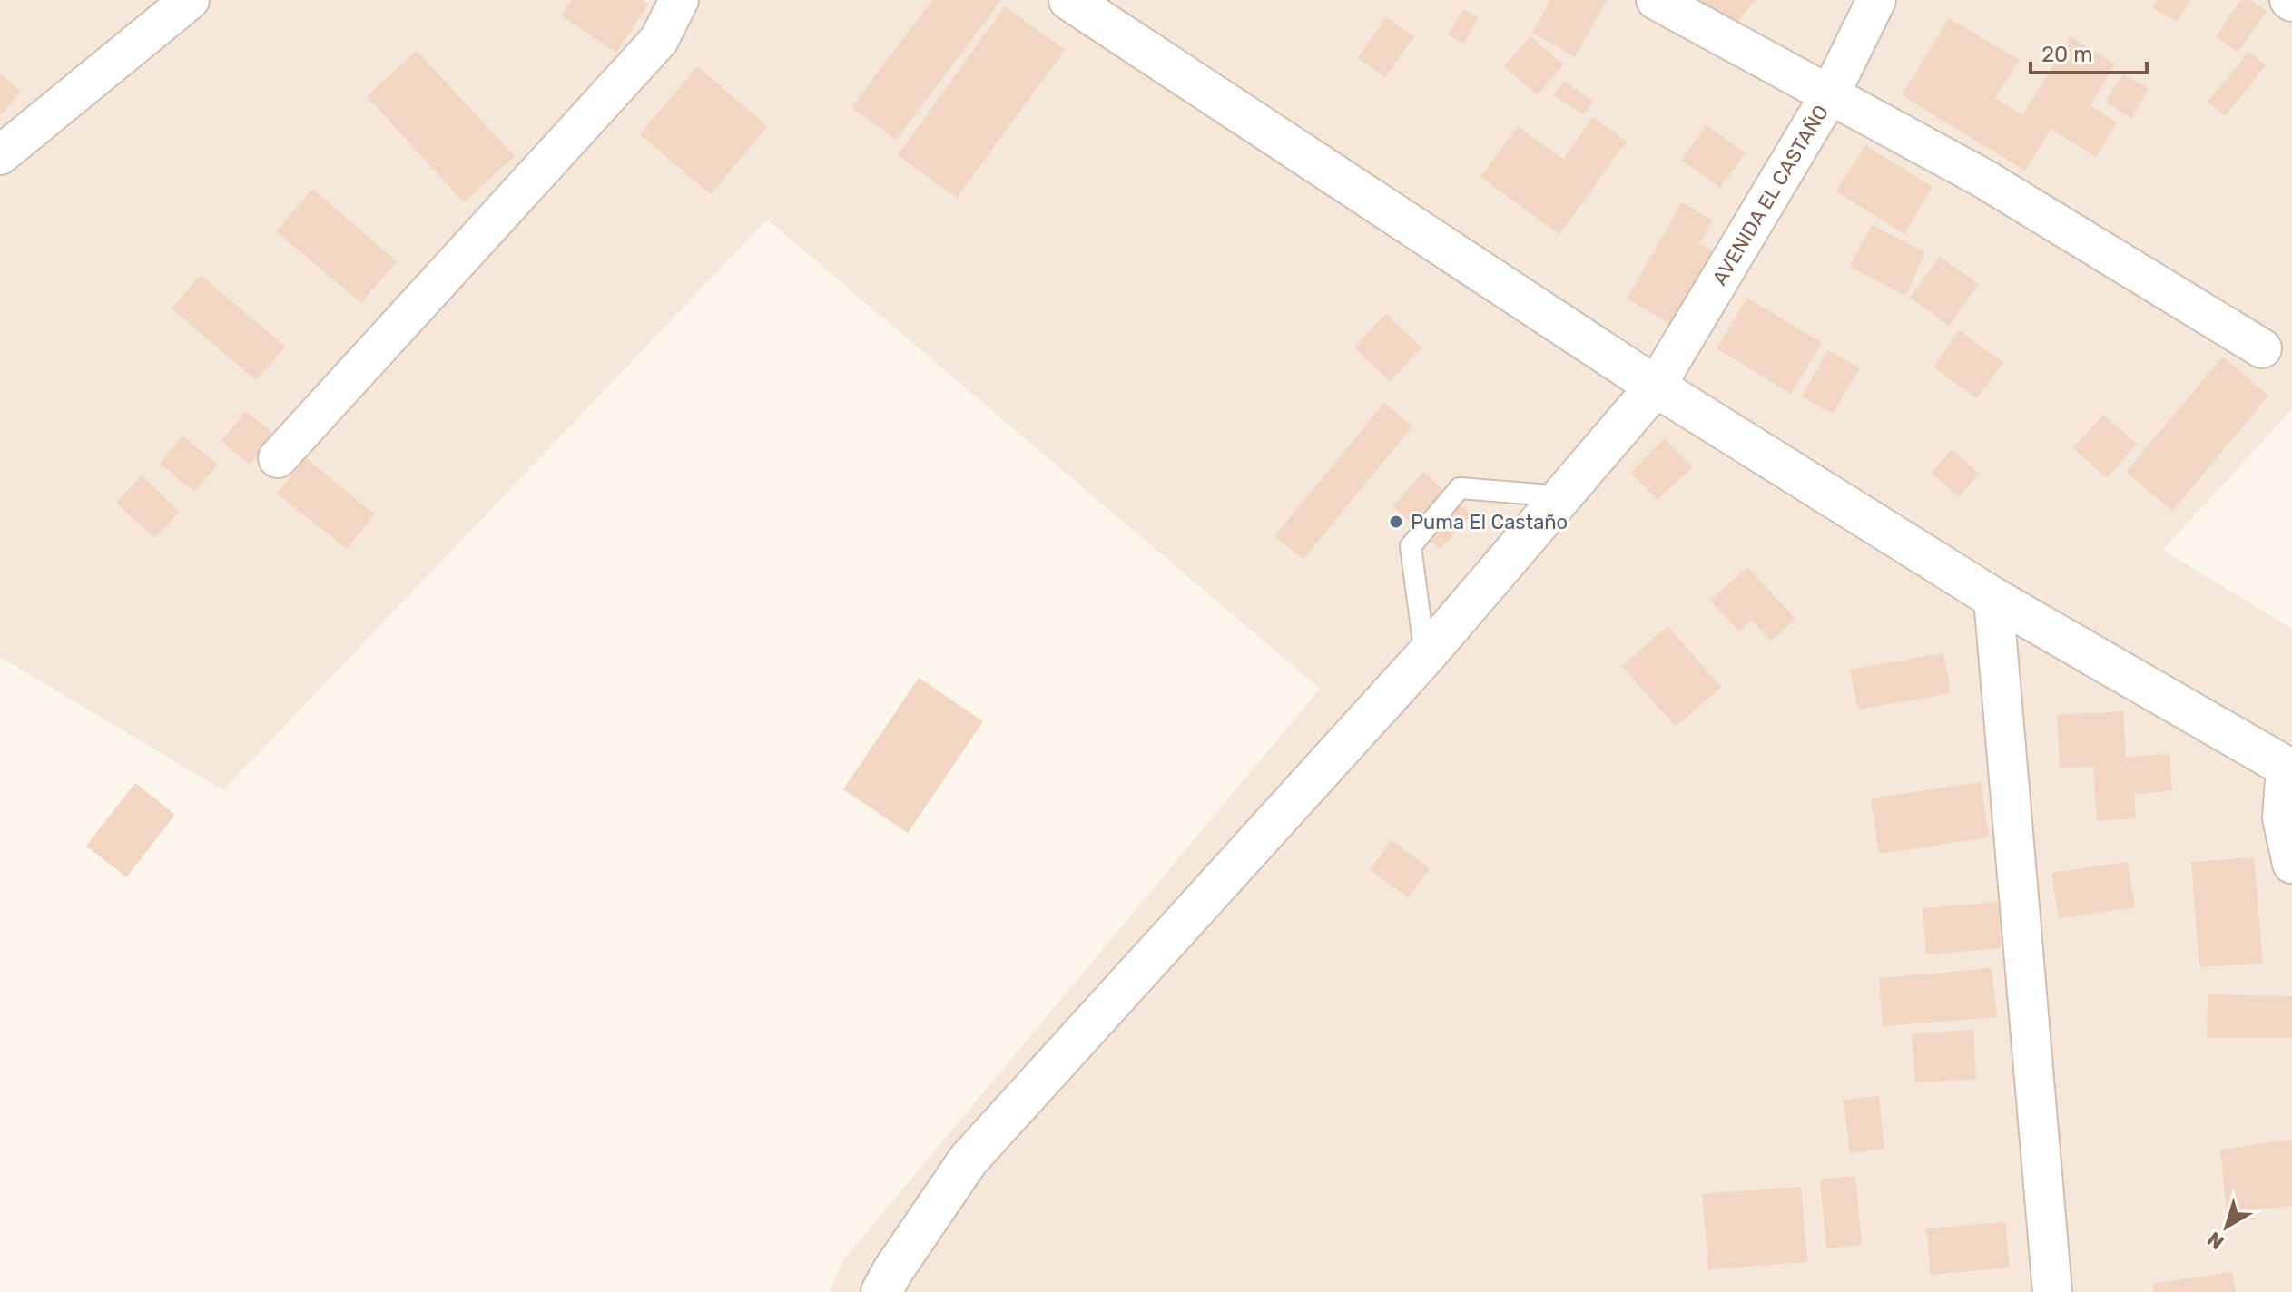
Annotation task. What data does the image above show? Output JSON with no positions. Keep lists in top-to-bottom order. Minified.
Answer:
{"streets":{"street":["AVENIDA EL CASTAÑO"]},"places":["Puma El Castaño"],"scale_bar":"20 m","north":"bottom left"}
